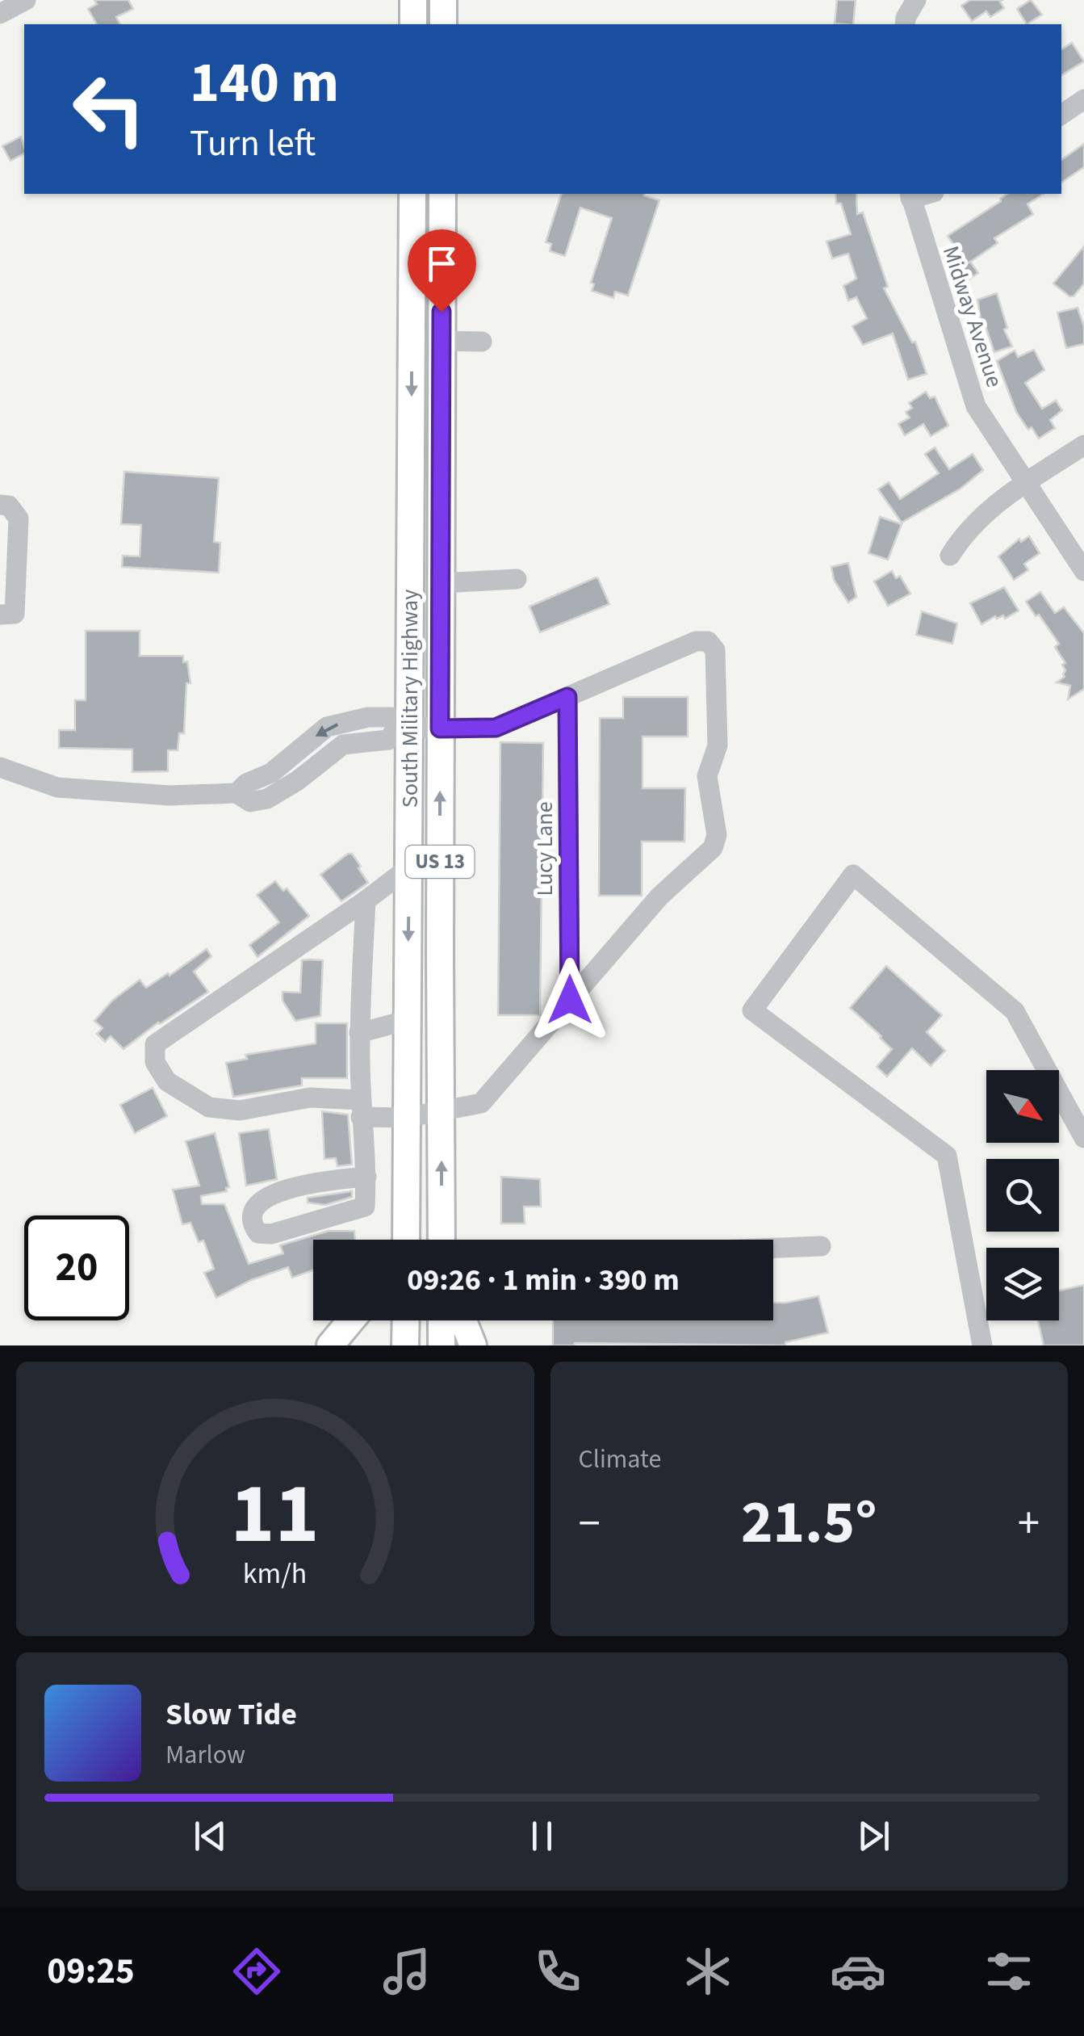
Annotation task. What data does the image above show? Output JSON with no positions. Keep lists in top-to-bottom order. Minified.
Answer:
{"streets":{"main road":["South Military Highway","US 13"],"street":["Midway Avenue","Lucy Lane"]},"north":"bottom right","page":{"turn":["140 m","Turn left"],"limit":"20","trip":"09:26 · 1 min · 390 m","tile":"Climate","heat":["−","21.5°","+"],"song":["Slow Tide","Marlow"],"tabs":"09:25","gauge":["11","km/h"]}}
